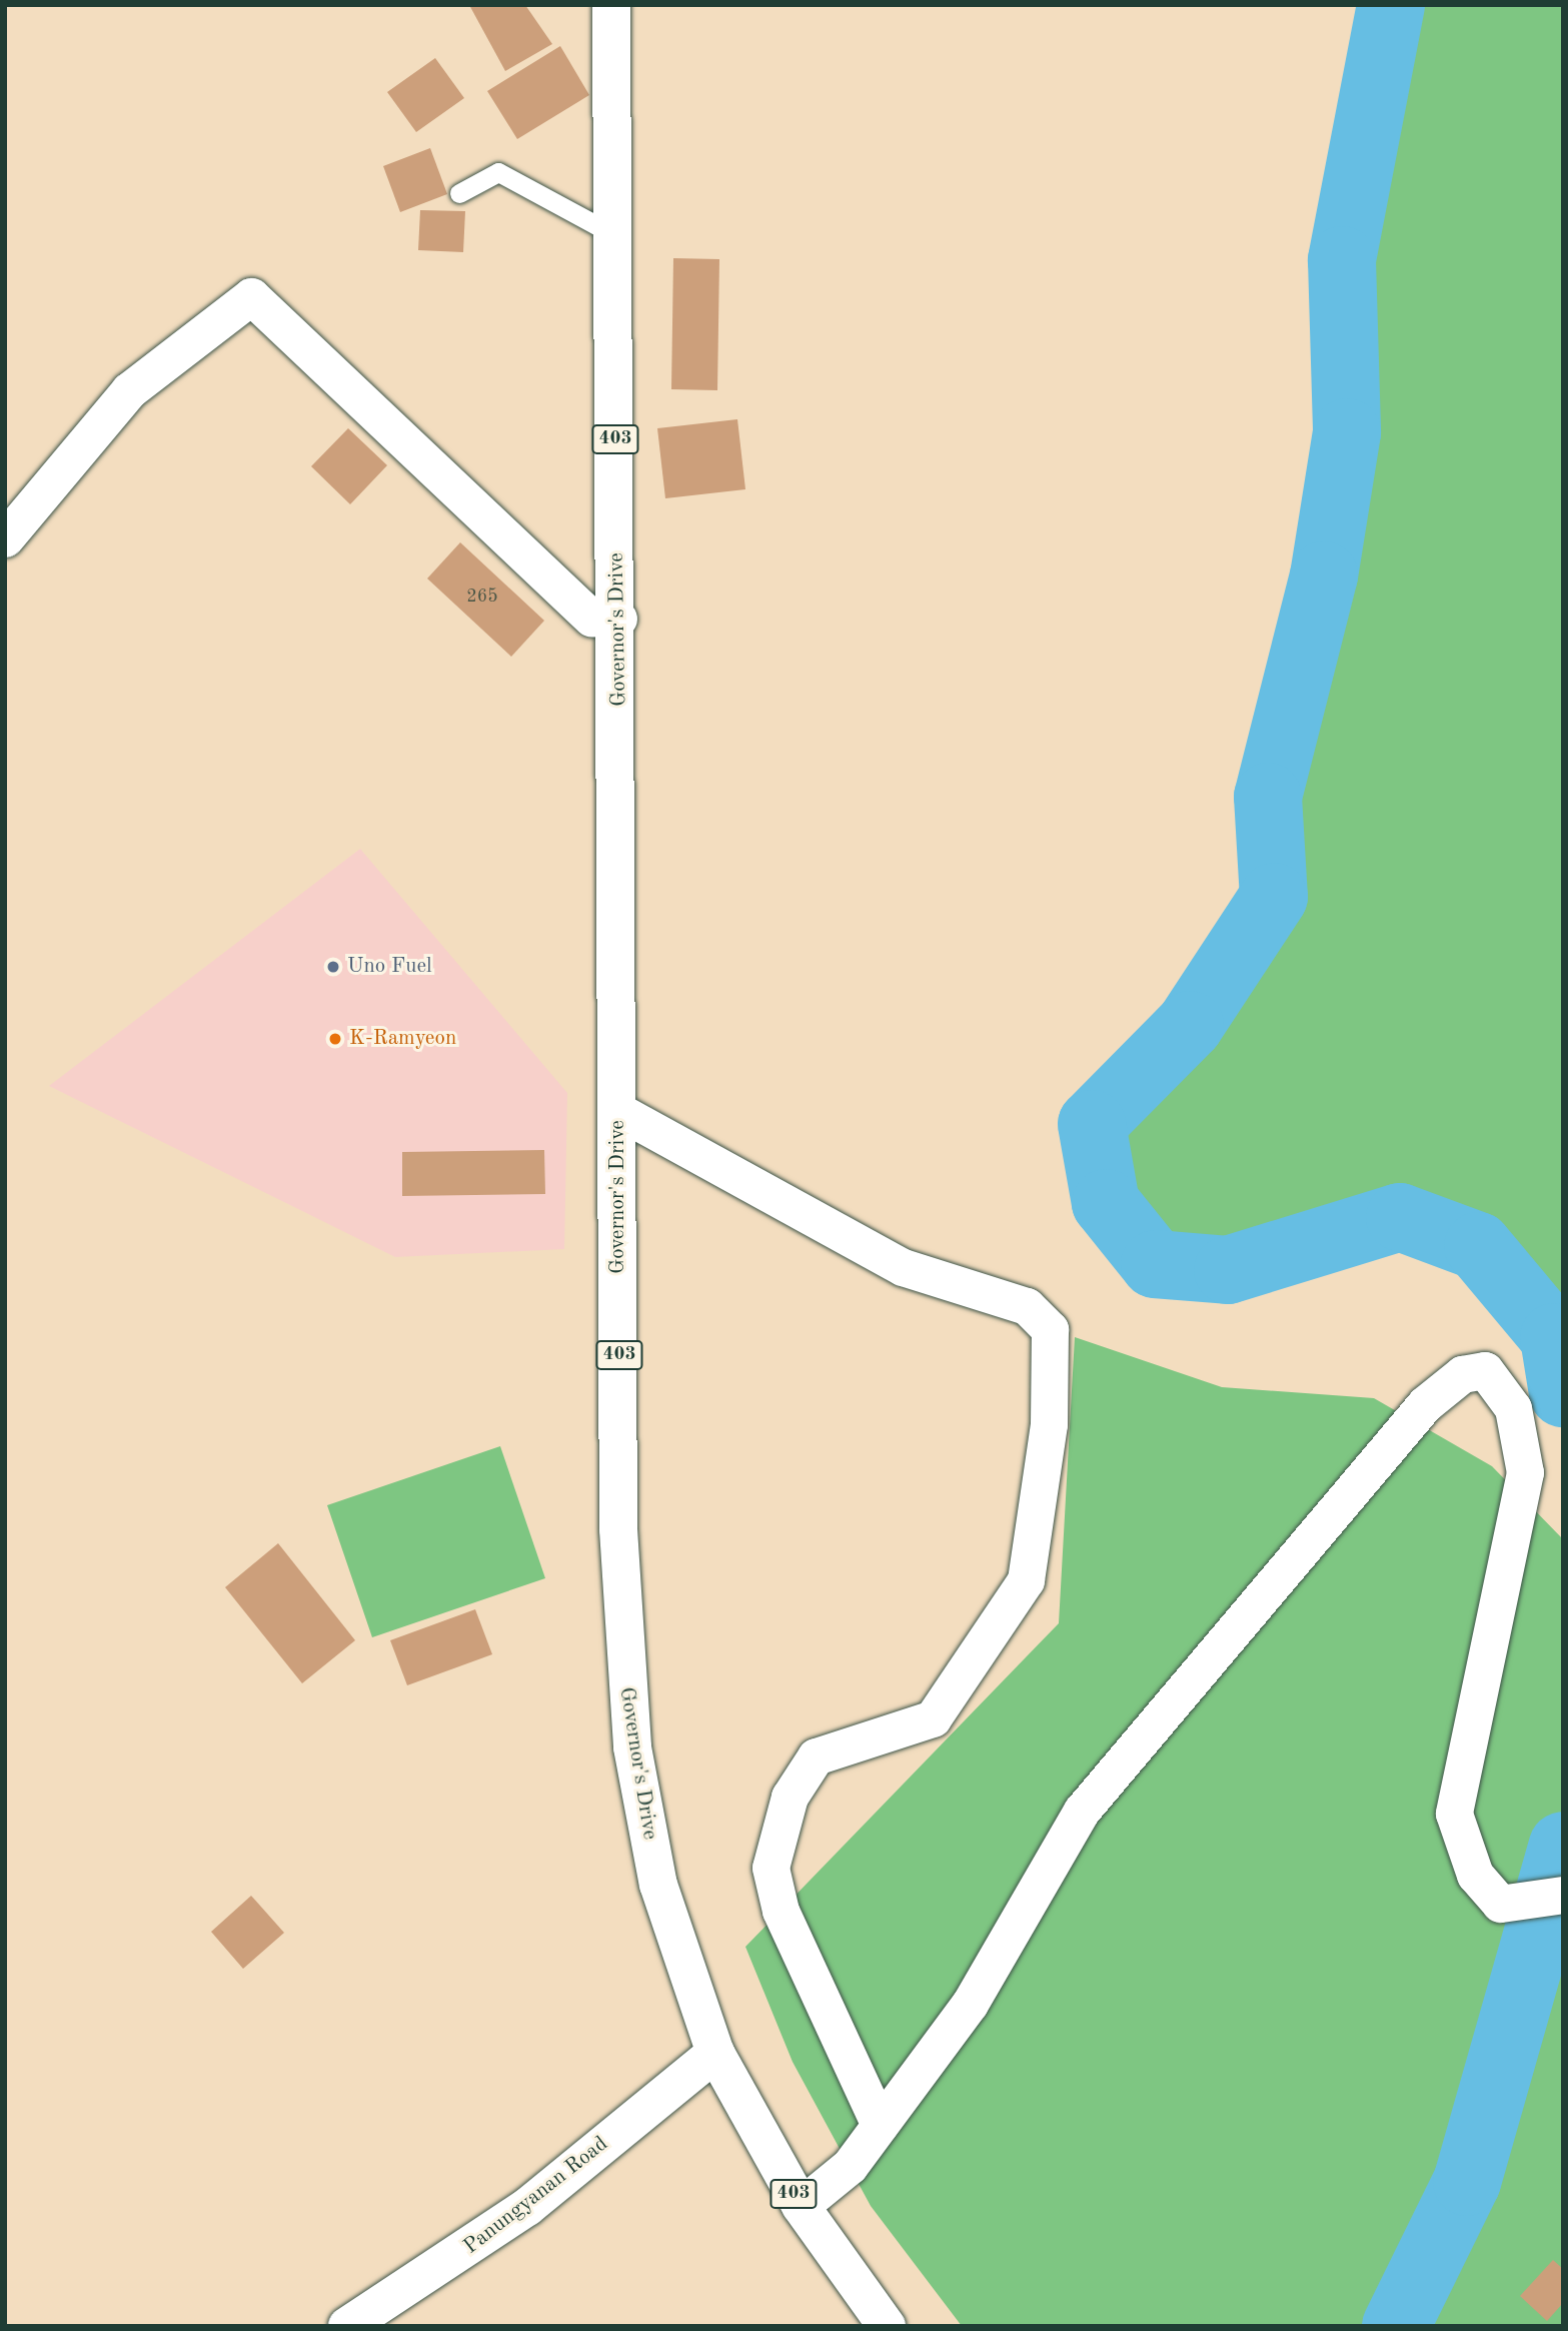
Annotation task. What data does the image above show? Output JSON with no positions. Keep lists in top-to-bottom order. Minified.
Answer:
{"streets":{"main road":["403","Governor's Drive","Panungyanan Road"]},"crossings":[["Governor's Drive","Panungyanan Road"]],"places":["Uno Fuel","K-Ramyeon"],"house_numbers":["265"]}
